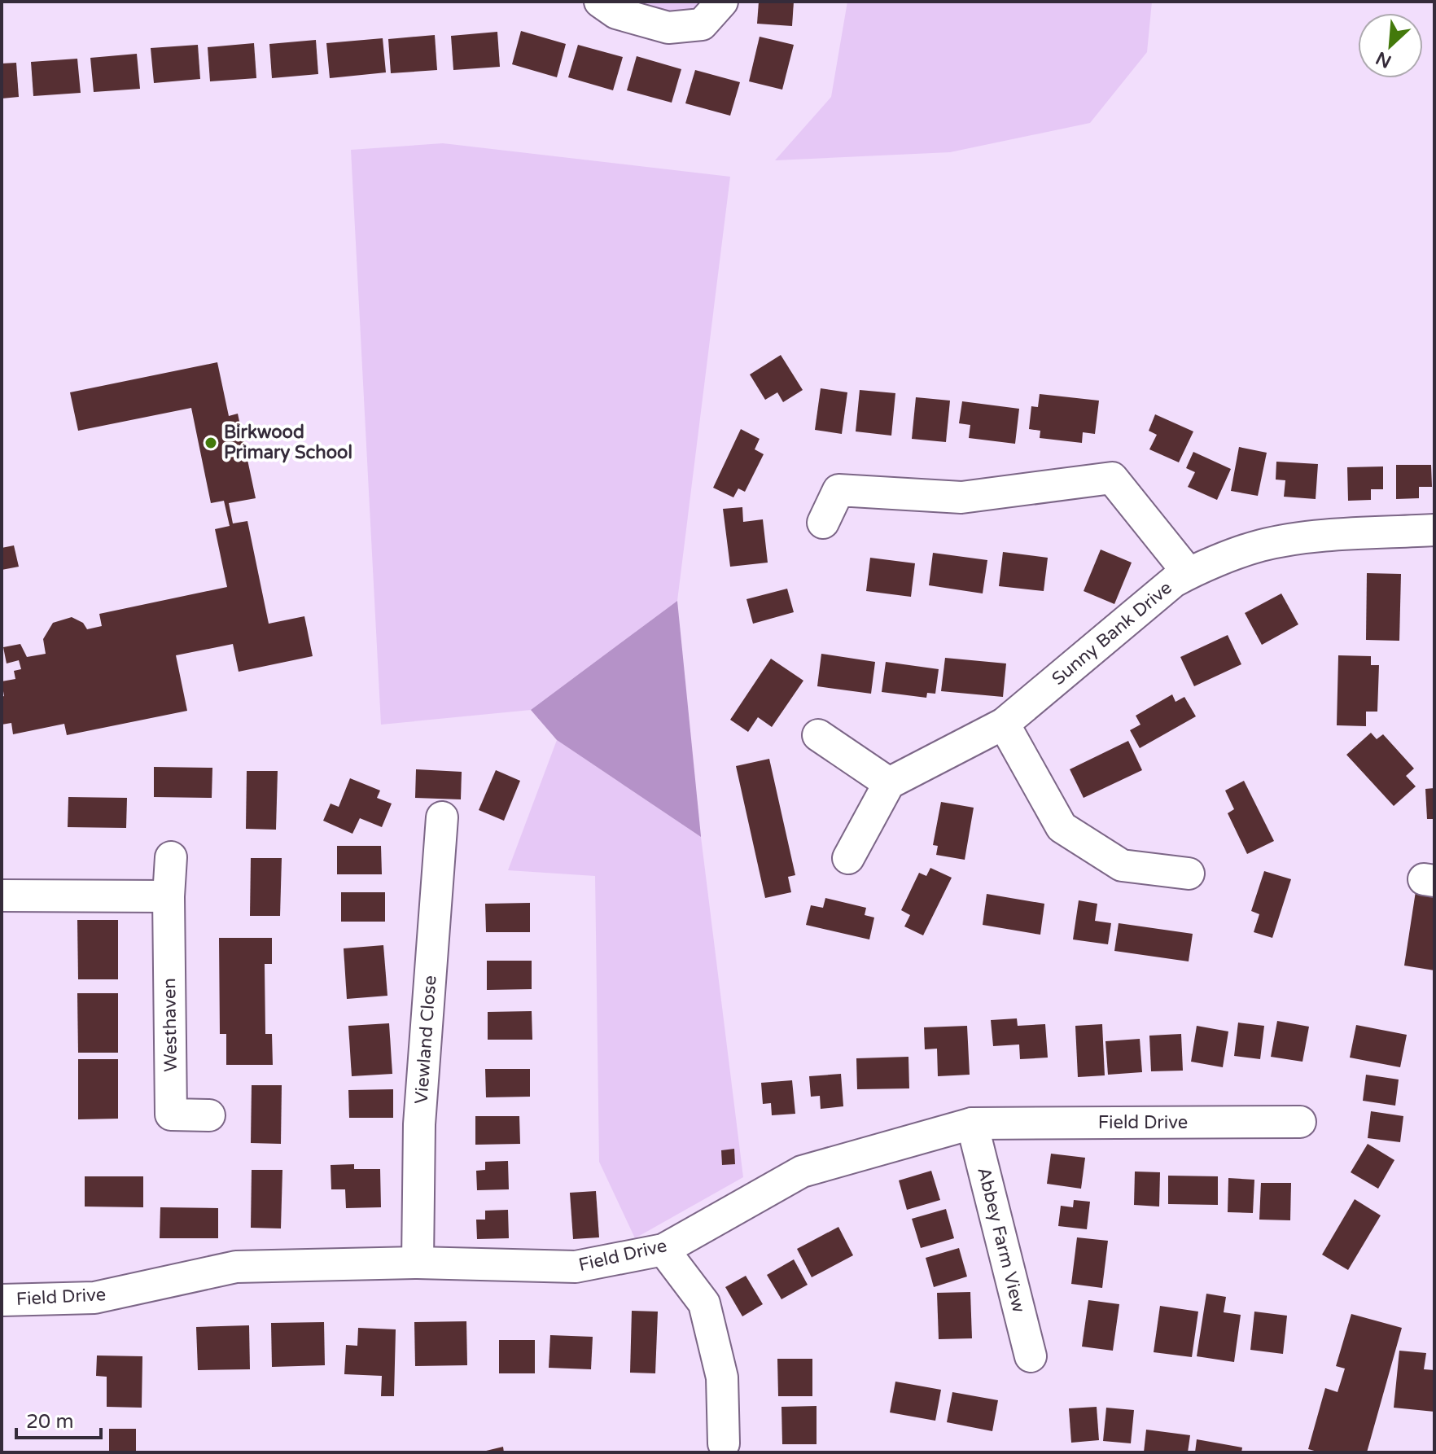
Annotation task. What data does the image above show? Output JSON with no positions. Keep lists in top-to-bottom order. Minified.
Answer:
{"streets":{"street":["Sunny Bank Drive","Westhaven","Viewland Close","Field Drive","Abbey Farm View"]},"crossings":[["Viewland Close","Field Drive"],["Field Drive","Abbey Farm View"]],"places":["Birkwood Primary School"],"scale_bar":"20 m","north":"bottom left"}
